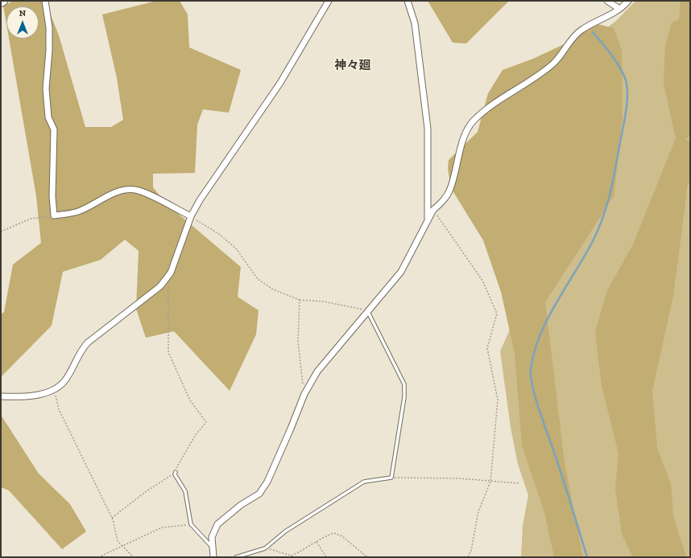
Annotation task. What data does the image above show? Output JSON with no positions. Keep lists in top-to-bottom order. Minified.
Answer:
{"districts":["神々廻"],"north":"top"}
